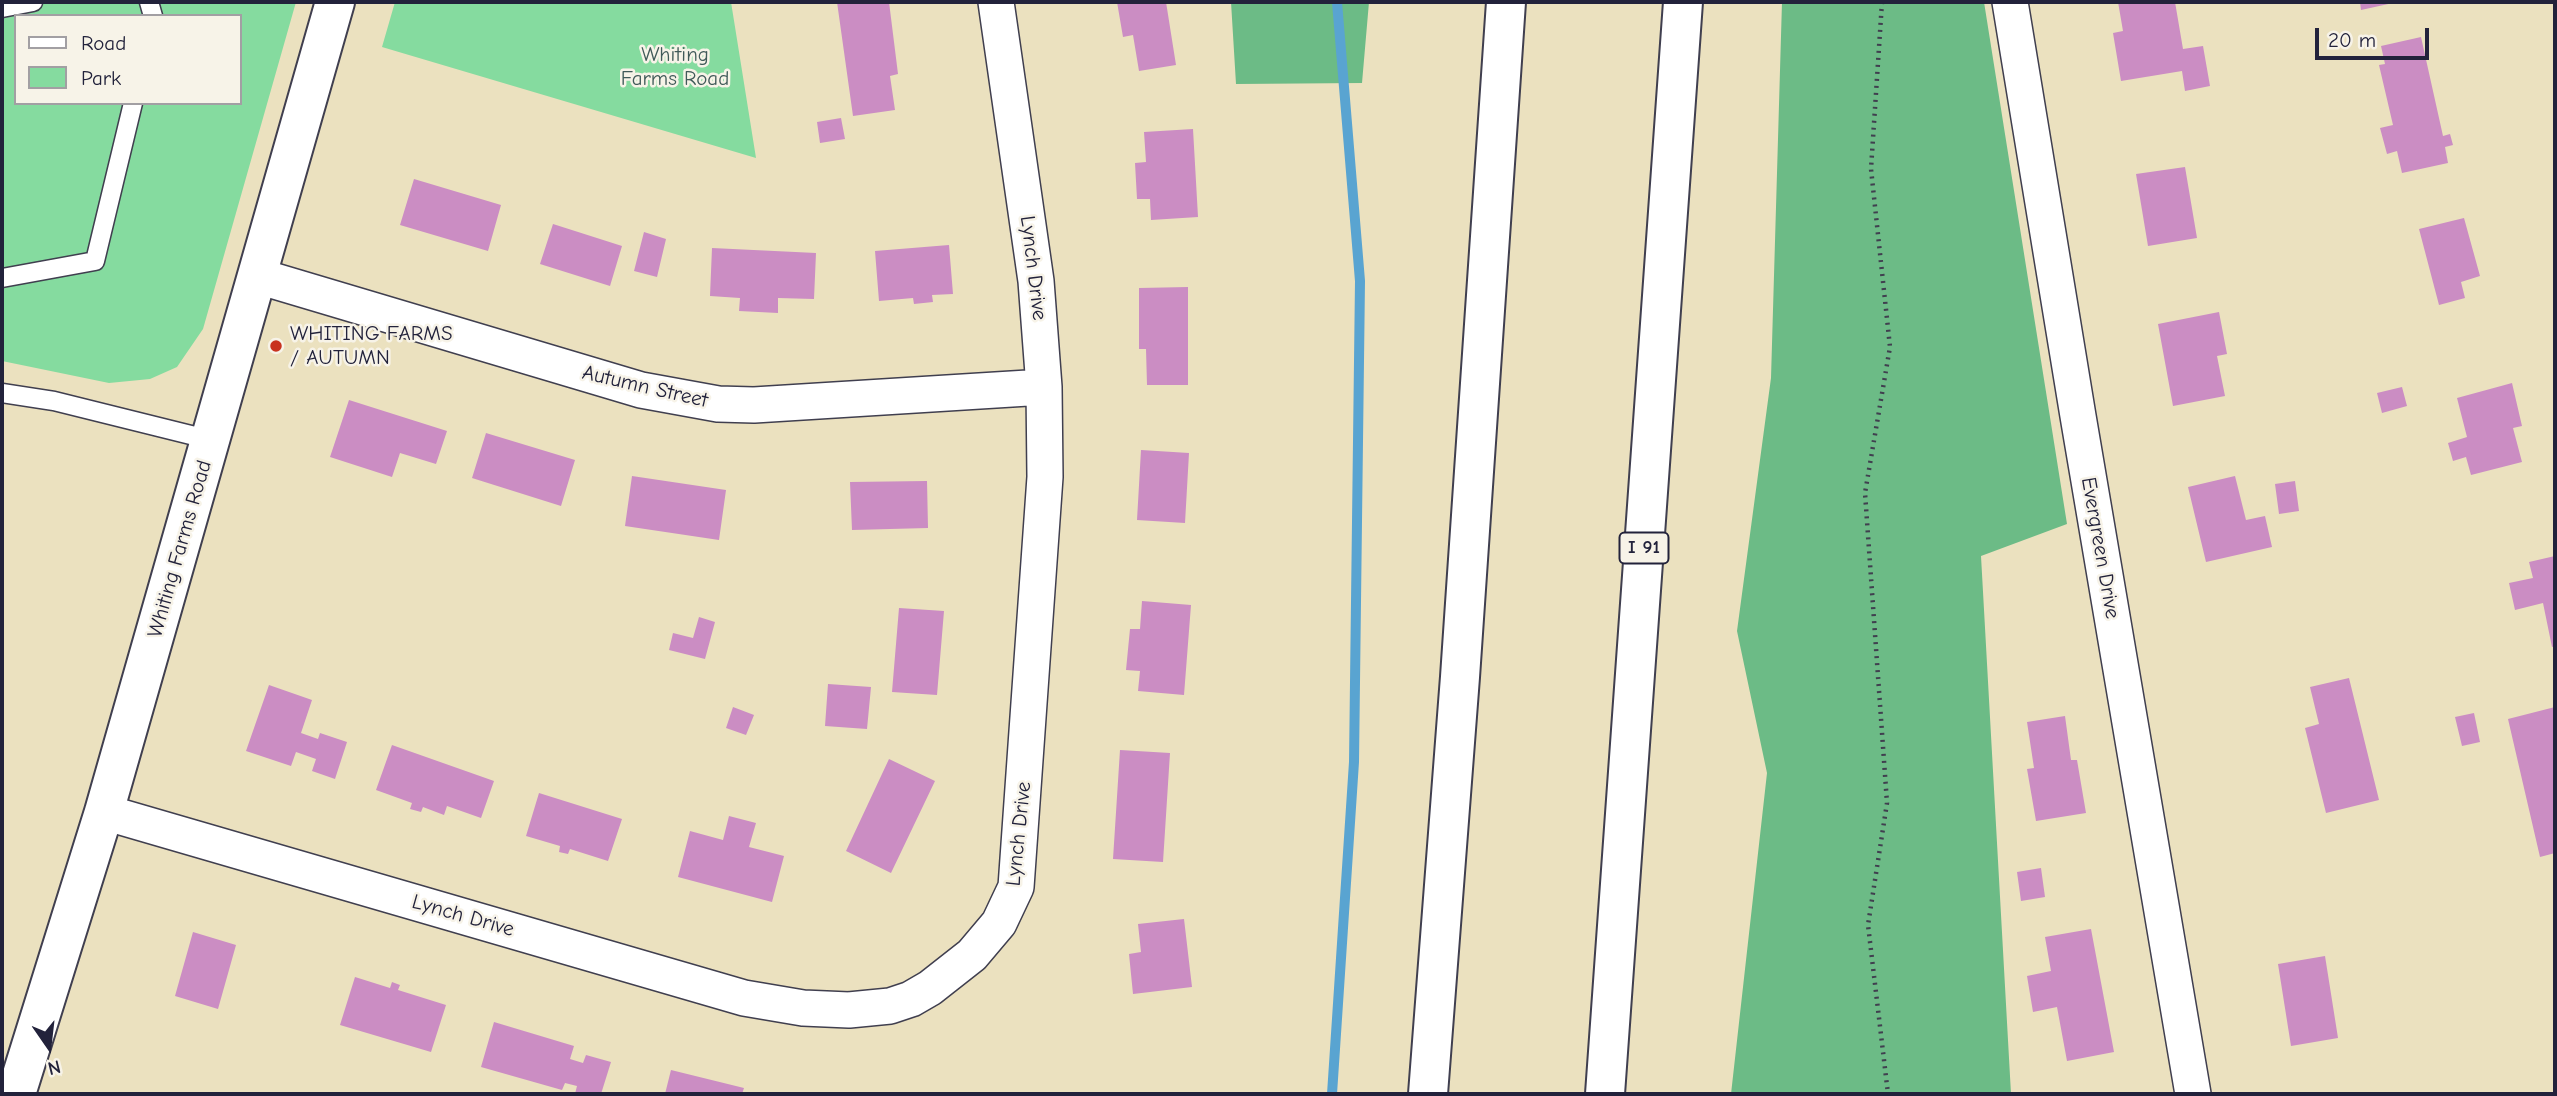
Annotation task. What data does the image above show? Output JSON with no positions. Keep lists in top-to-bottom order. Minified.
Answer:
{"streets":{"main road":["I 91","Whiting Farms Road"],"street":["Lynch Drive","Autumn Street","Evergreen Drive"]},"crossings":[["Lynch Drive","Autumn Street"],["Lynch Drive","Whiting Farms Road"],["Autumn Street","Whiting Farms Road"]],"parks":["Whiting Farms Road"],"places":["WHITING FARMS / AUTUMN"],"legend":["Road","Park"],"scale_bar":"20 m","north":"bottom"}
